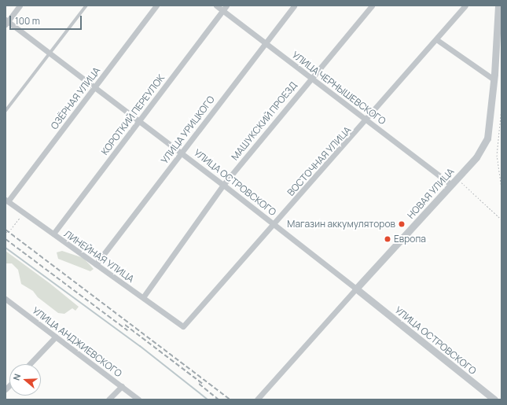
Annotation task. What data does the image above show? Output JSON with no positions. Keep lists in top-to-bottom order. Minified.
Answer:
{"streets":{"street":["УЛИЦА ЧЕРНЫШЕВСКОГО","ОЗЁРНАЯ УЛИЦА","КОРОТКИЙ ПЕРЕУЛОК","МАШУКСКИЙ ПРОЕЗД","УЛИЦА УРИЦКОГО","ВОСТОЧНАЯ УЛИЦА","УЛИЦА ОСТРОВСКОГО","НОВАЯ УЛИЦА","ЛИНЕЙНАЯ УЛИЦА","УЛИЦА АНДЖИЕВСКОГО"]},"crossings":[["УЛИЦА ЧЕРНЫШЕВСКОГО","КОРОТКИЙ ПЕРЕУЛОК"],["УЛИЦА ЧЕРНЫШЕВСКОГО","МАШУКСКИЙ ПРОЕЗД"],["УЛИЦА ЧЕРНЫШЕВСКОГО","УЛИЦА УРИЦКОГО"],["УЛИЦА ЧЕРНЫШЕВСКОГО","ВОСТОЧНАЯ УЛИЦА"],["УЛИЦА ЧЕРНЫШЕВСКОГО","НОВАЯ УЛИЦА"],["ОЗЁРНАЯ УЛИЦА","УЛИЦА ОСТРОВСКОГО"],["ОЗЁРНАЯ УЛИЦА","ЛИНЕЙНАЯ УЛИЦА"],["КОРОТКИЙ ПЕРЕУЛОК","УЛИЦА ОСТРОВСКОГО"],["КОРОТКИЙ ПЕРЕУЛОК","ЛИНЕЙНАЯ УЛИЦА"],["МАШУКСКИЙ ПРОЕЗД","УЛИЦА ОСТРОВСКОГО"],["МАШУКСКИЙ ПРОЕЗД","ЛИНЕЙНАЯ УЛИЦА"],["УЛИЦА УРИЦКОГО","УЛИЦА ОСТРОВСКОГО"],["УЛИЦА УРИЦКОГО","ЛИНЕЙНАЯ УЛИЦА"],["ВОСТОЧНАЯ УЛИЦА","УЛИЦА ОСТРОВСКОГО"],["ВОСТОЧНАЯ УЛИЦА","ЛИНЕЙНАЯ УЛИЦА"],["УЛИЦА ОСТРОВСКОГО","НОВАЯ УЛИЦА"]],"places":["Магазин аккумуляторов","Европа"],"scale_bar":"100 m","north":"left"}
